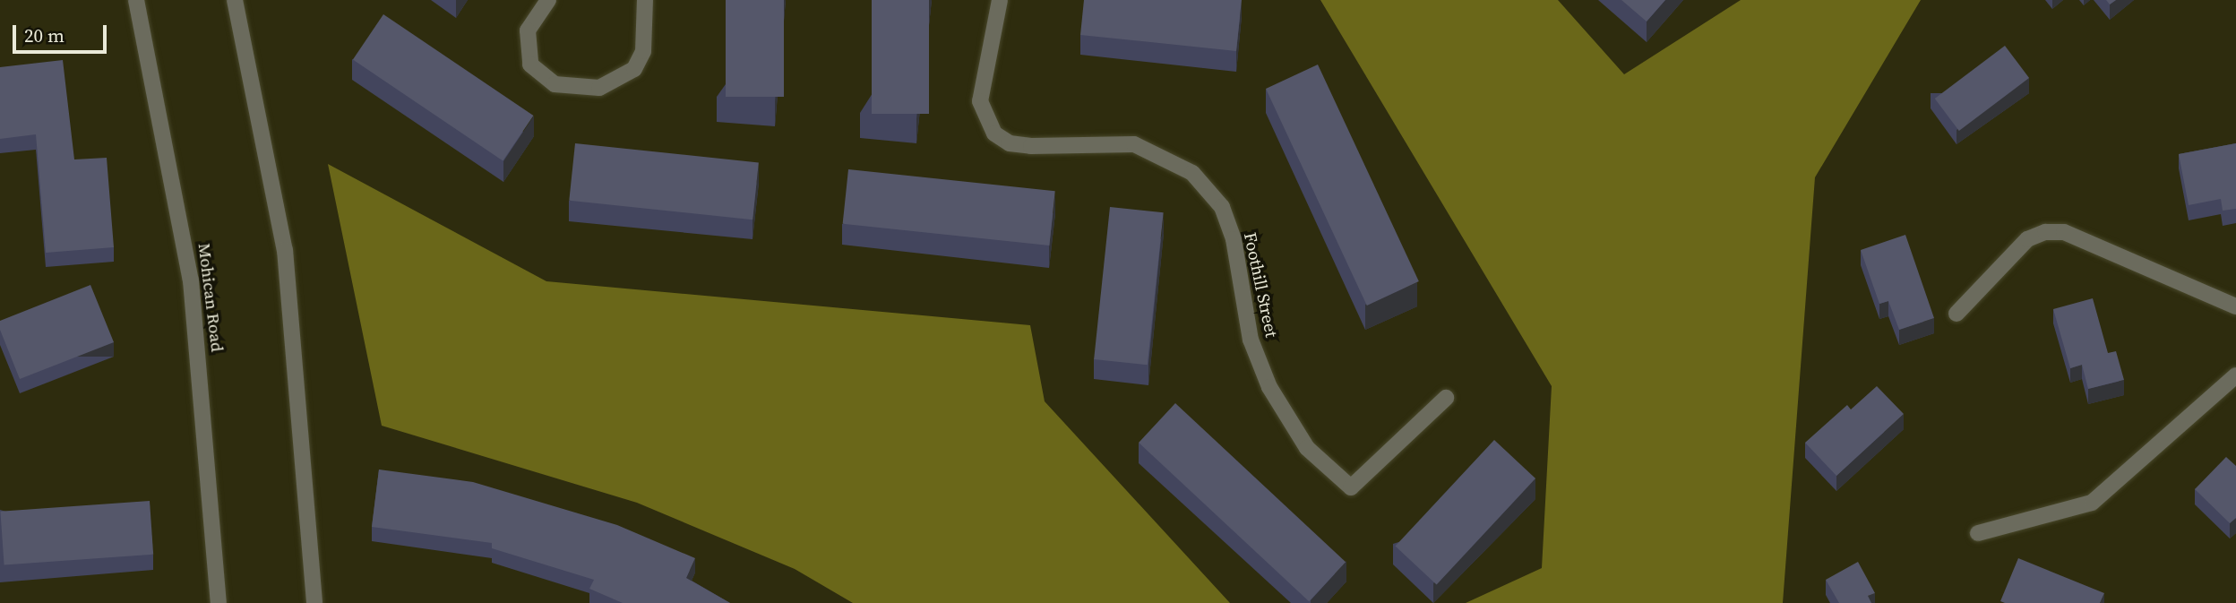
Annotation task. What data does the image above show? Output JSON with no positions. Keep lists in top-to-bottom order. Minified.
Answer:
{"streets":{"street":["Foothill Street","Mohican Road"]},"scale_bar":"20 m"}
